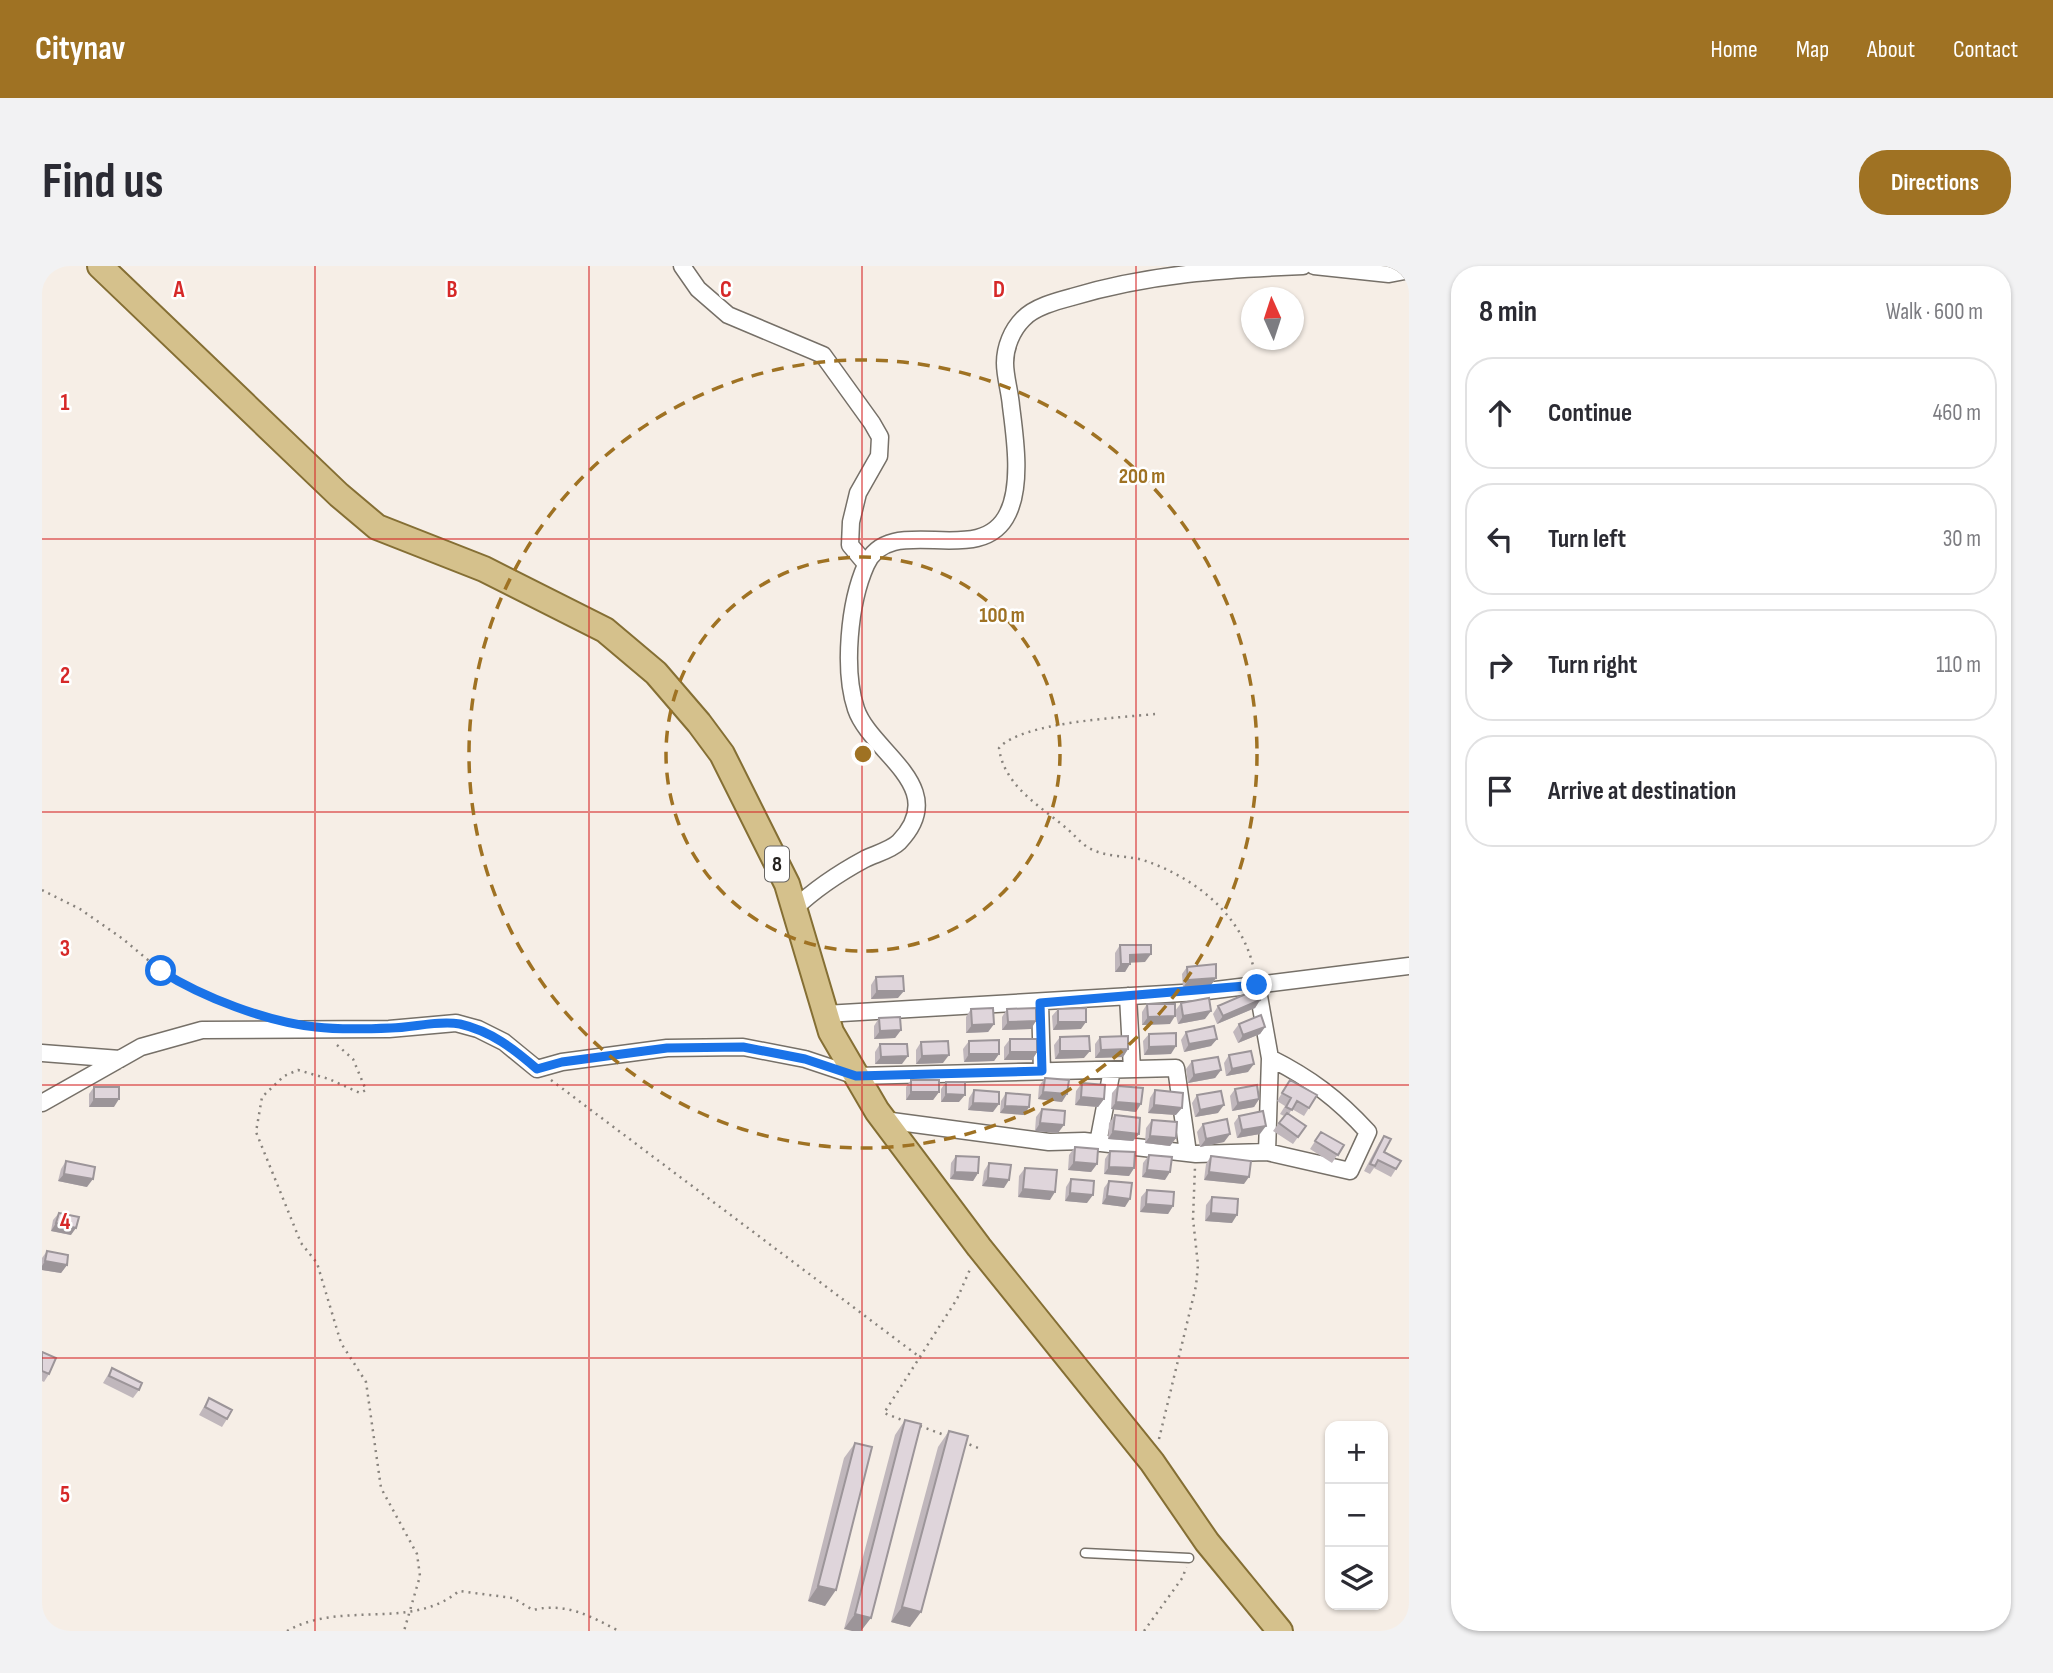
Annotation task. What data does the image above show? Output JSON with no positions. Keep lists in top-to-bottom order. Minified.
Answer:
{"streets":{"main road":["8"]},"north":"top","page":{"header":"Citynav","nav":["Home","Map","About","Contact"],"buttons":"Directions","title":"Find us","heading":["8 min","Walk · 600 m"],"list":[["Continue","460 m"],["Turn left","30 m"],["Turn right","110 m"],"Arrive at destination"],"map_buttons":["+","−"]},"grid":{"columns":["A","B","C","D"],"rows":["1","2","3","4","5"]},"rings":["200 m","100 m"]}
